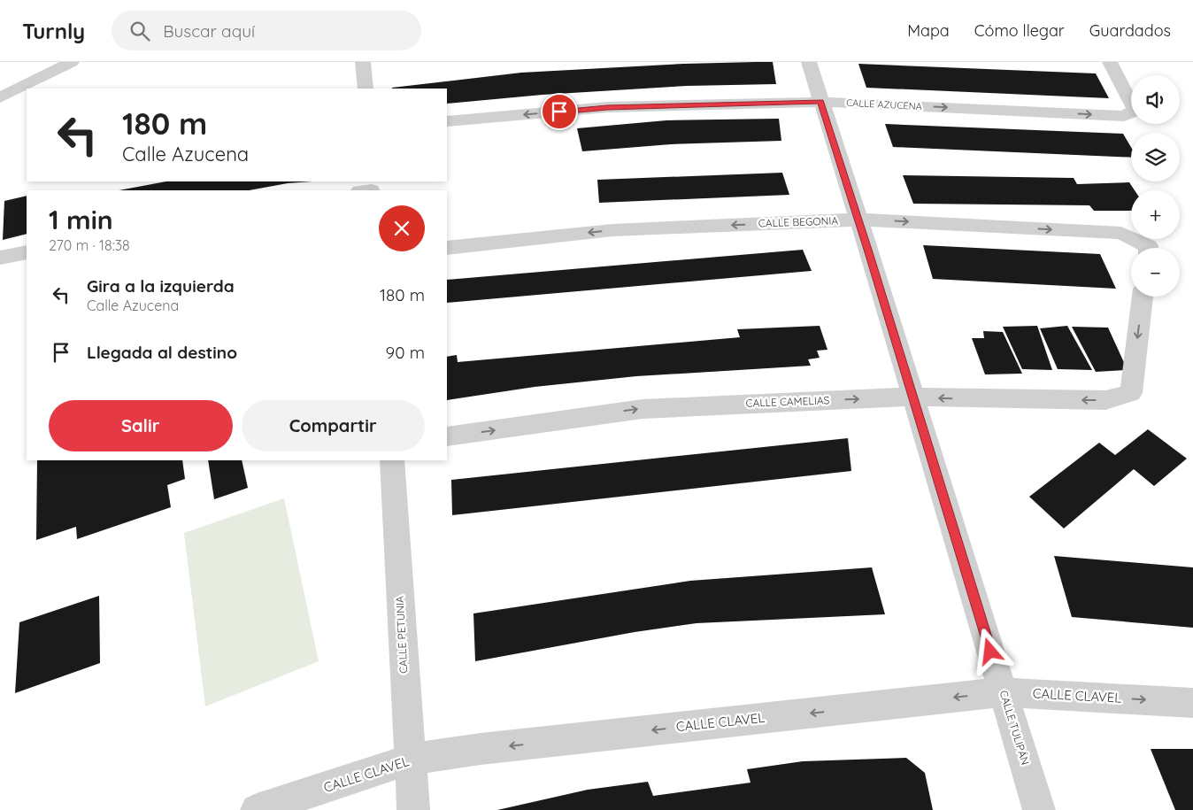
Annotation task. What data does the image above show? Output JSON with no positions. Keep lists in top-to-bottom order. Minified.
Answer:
{"streets":{"street":["CALLE AZUCENA","CALLE BEGONIA","CALLE CAMELIAS","CALLE PETUNIA","CALLE CLAVEL","CALLE TULIPÁN"]},"crossings":[["CALLE AZUCENA","CALLE TULIPÁN"],["CALLE BEGONIA","CALLE TULIPÁN"],["CALLE CAMELIAS","CALLE TULIPÁN"],["CALLE PETUNIA","CALLE CLAVEL"],["CALLE CLAVEL","CALLE TULIPÁN"]],"page":{"header":"Turnly","search":"Buscar aquí","nav":["Mapa","Cómo llegar","Guardados"],"map_buttons":["+","−"],"turn":["180 m","Calle Azucena"],"heading":["1 min","270 m · 18:38"],"list":[{"name":"Gira a la izquierda","note":"Calle Azucena","value":"180 m"},{"name":"Llegada al destino","value":"90 m"}],"buttons":["Salir","Compartir"]}}
